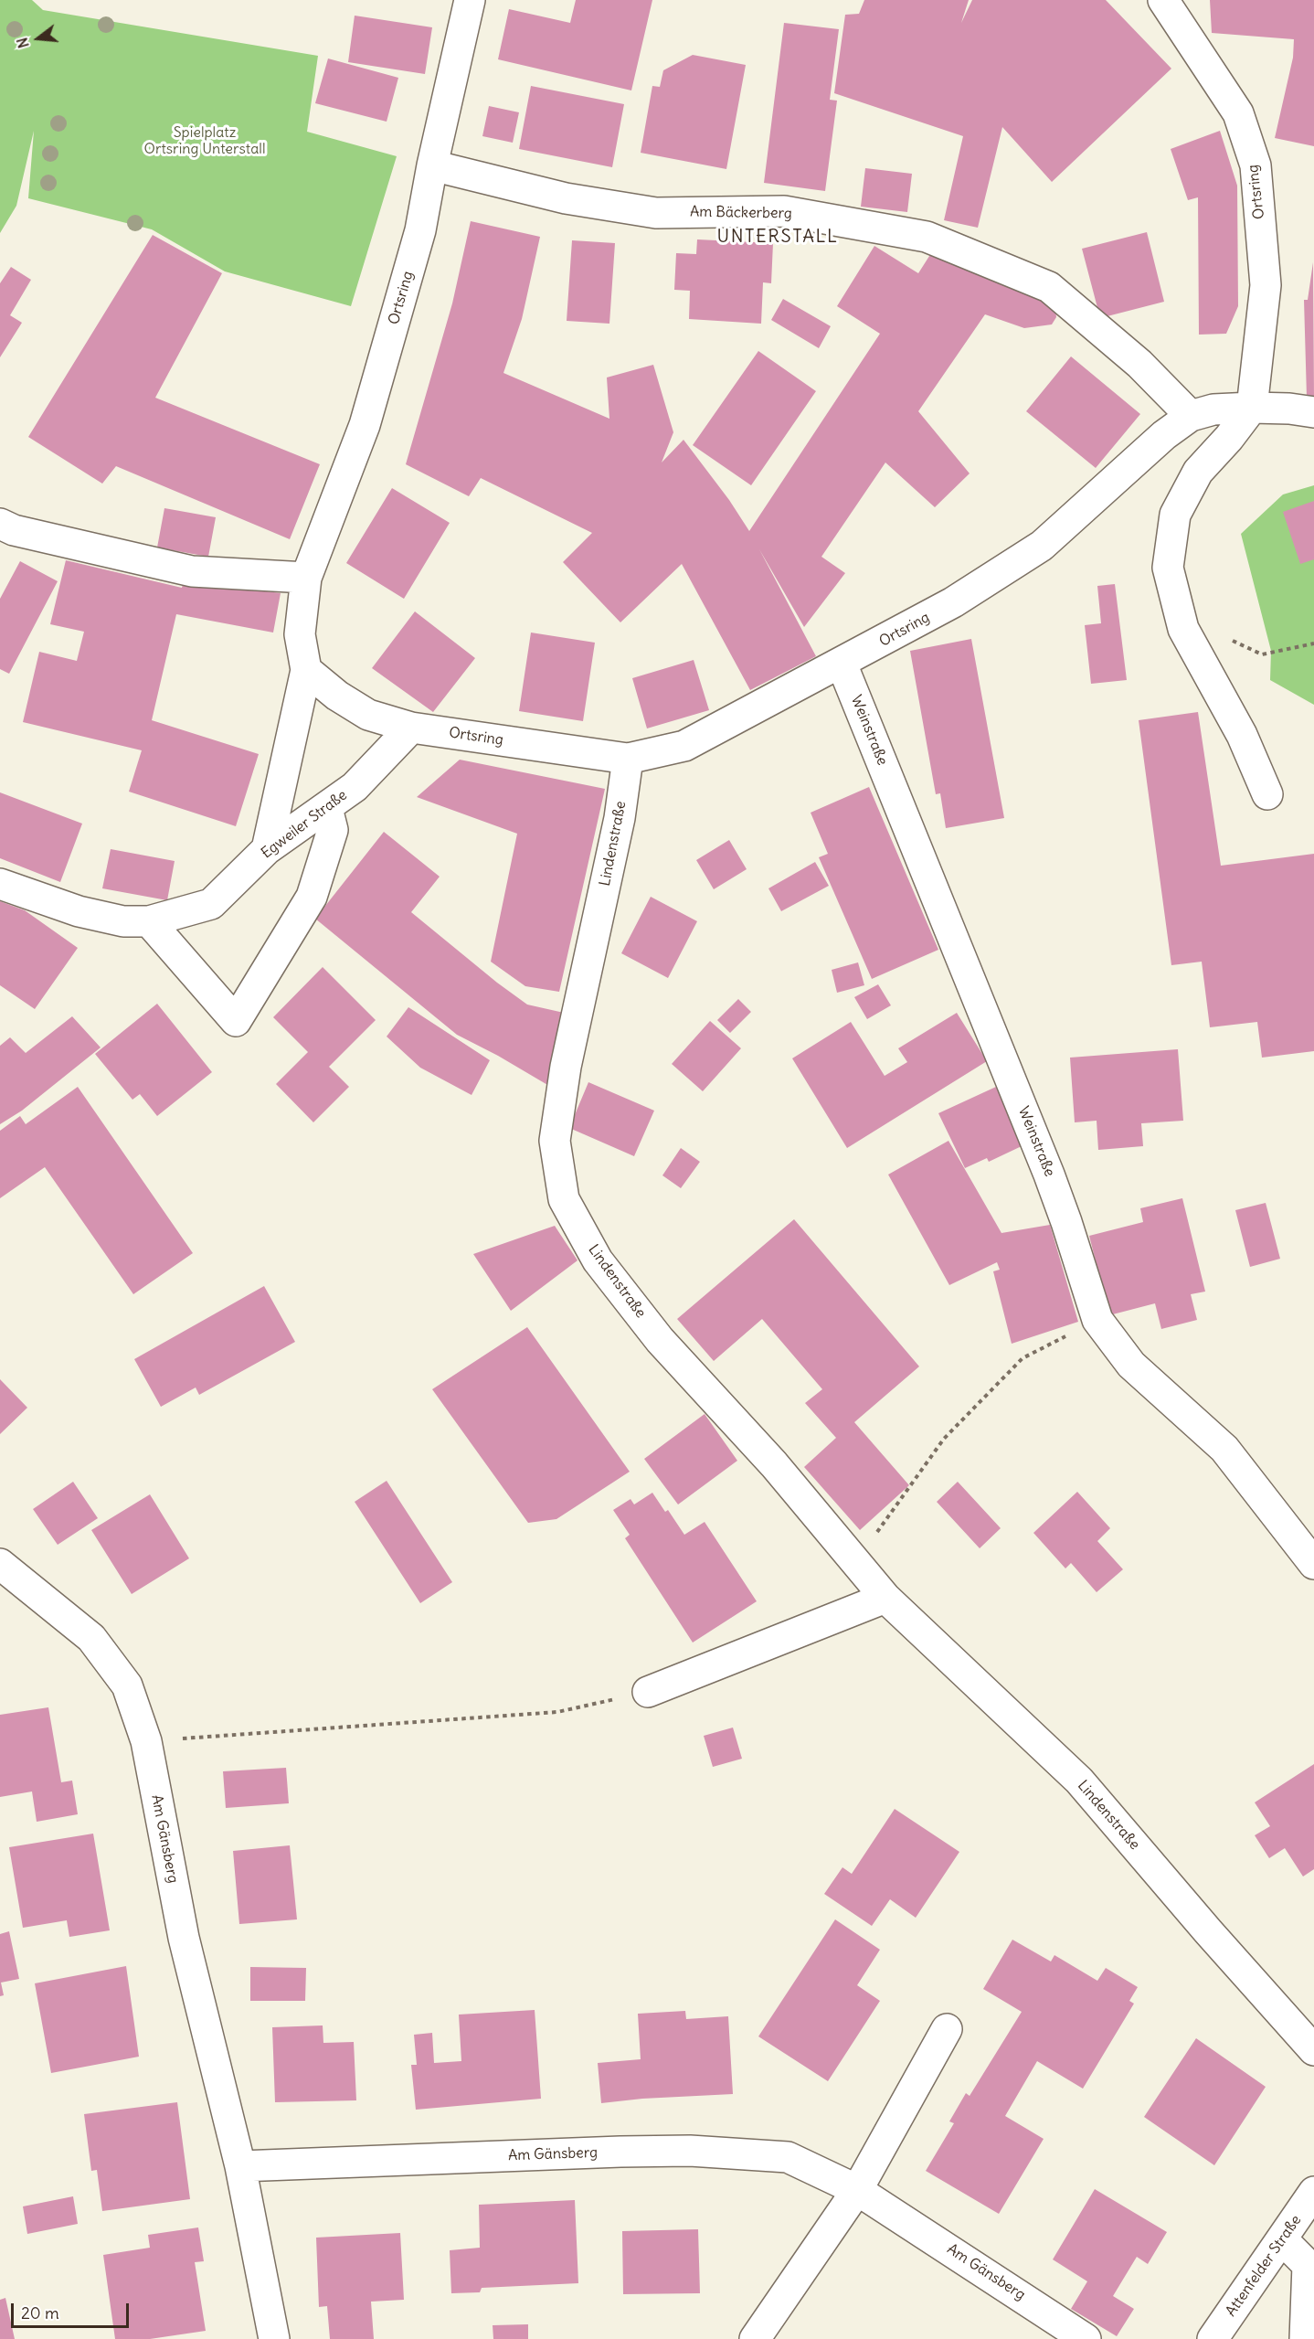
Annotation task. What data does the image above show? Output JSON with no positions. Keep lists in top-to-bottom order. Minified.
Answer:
{"streets":{"street":["Ortsring","Am Bäckerberg","Weinstraße","Egweiler Straße","Lindenstraße","Am Gänsberg","Attenfelder Straße"]},"crossings":[["Ortsring","Am Bäckerberg"],["Ortsring","Weinstraße"],["Ortsring","Egweiler Straße"],["Ortsring","Lindenstraße"]],"districts":["UNTERSTALL"],"parks":["Spielplatz Ortsring Unterstall"],"scale_bar":"20 m","north":"left"}
